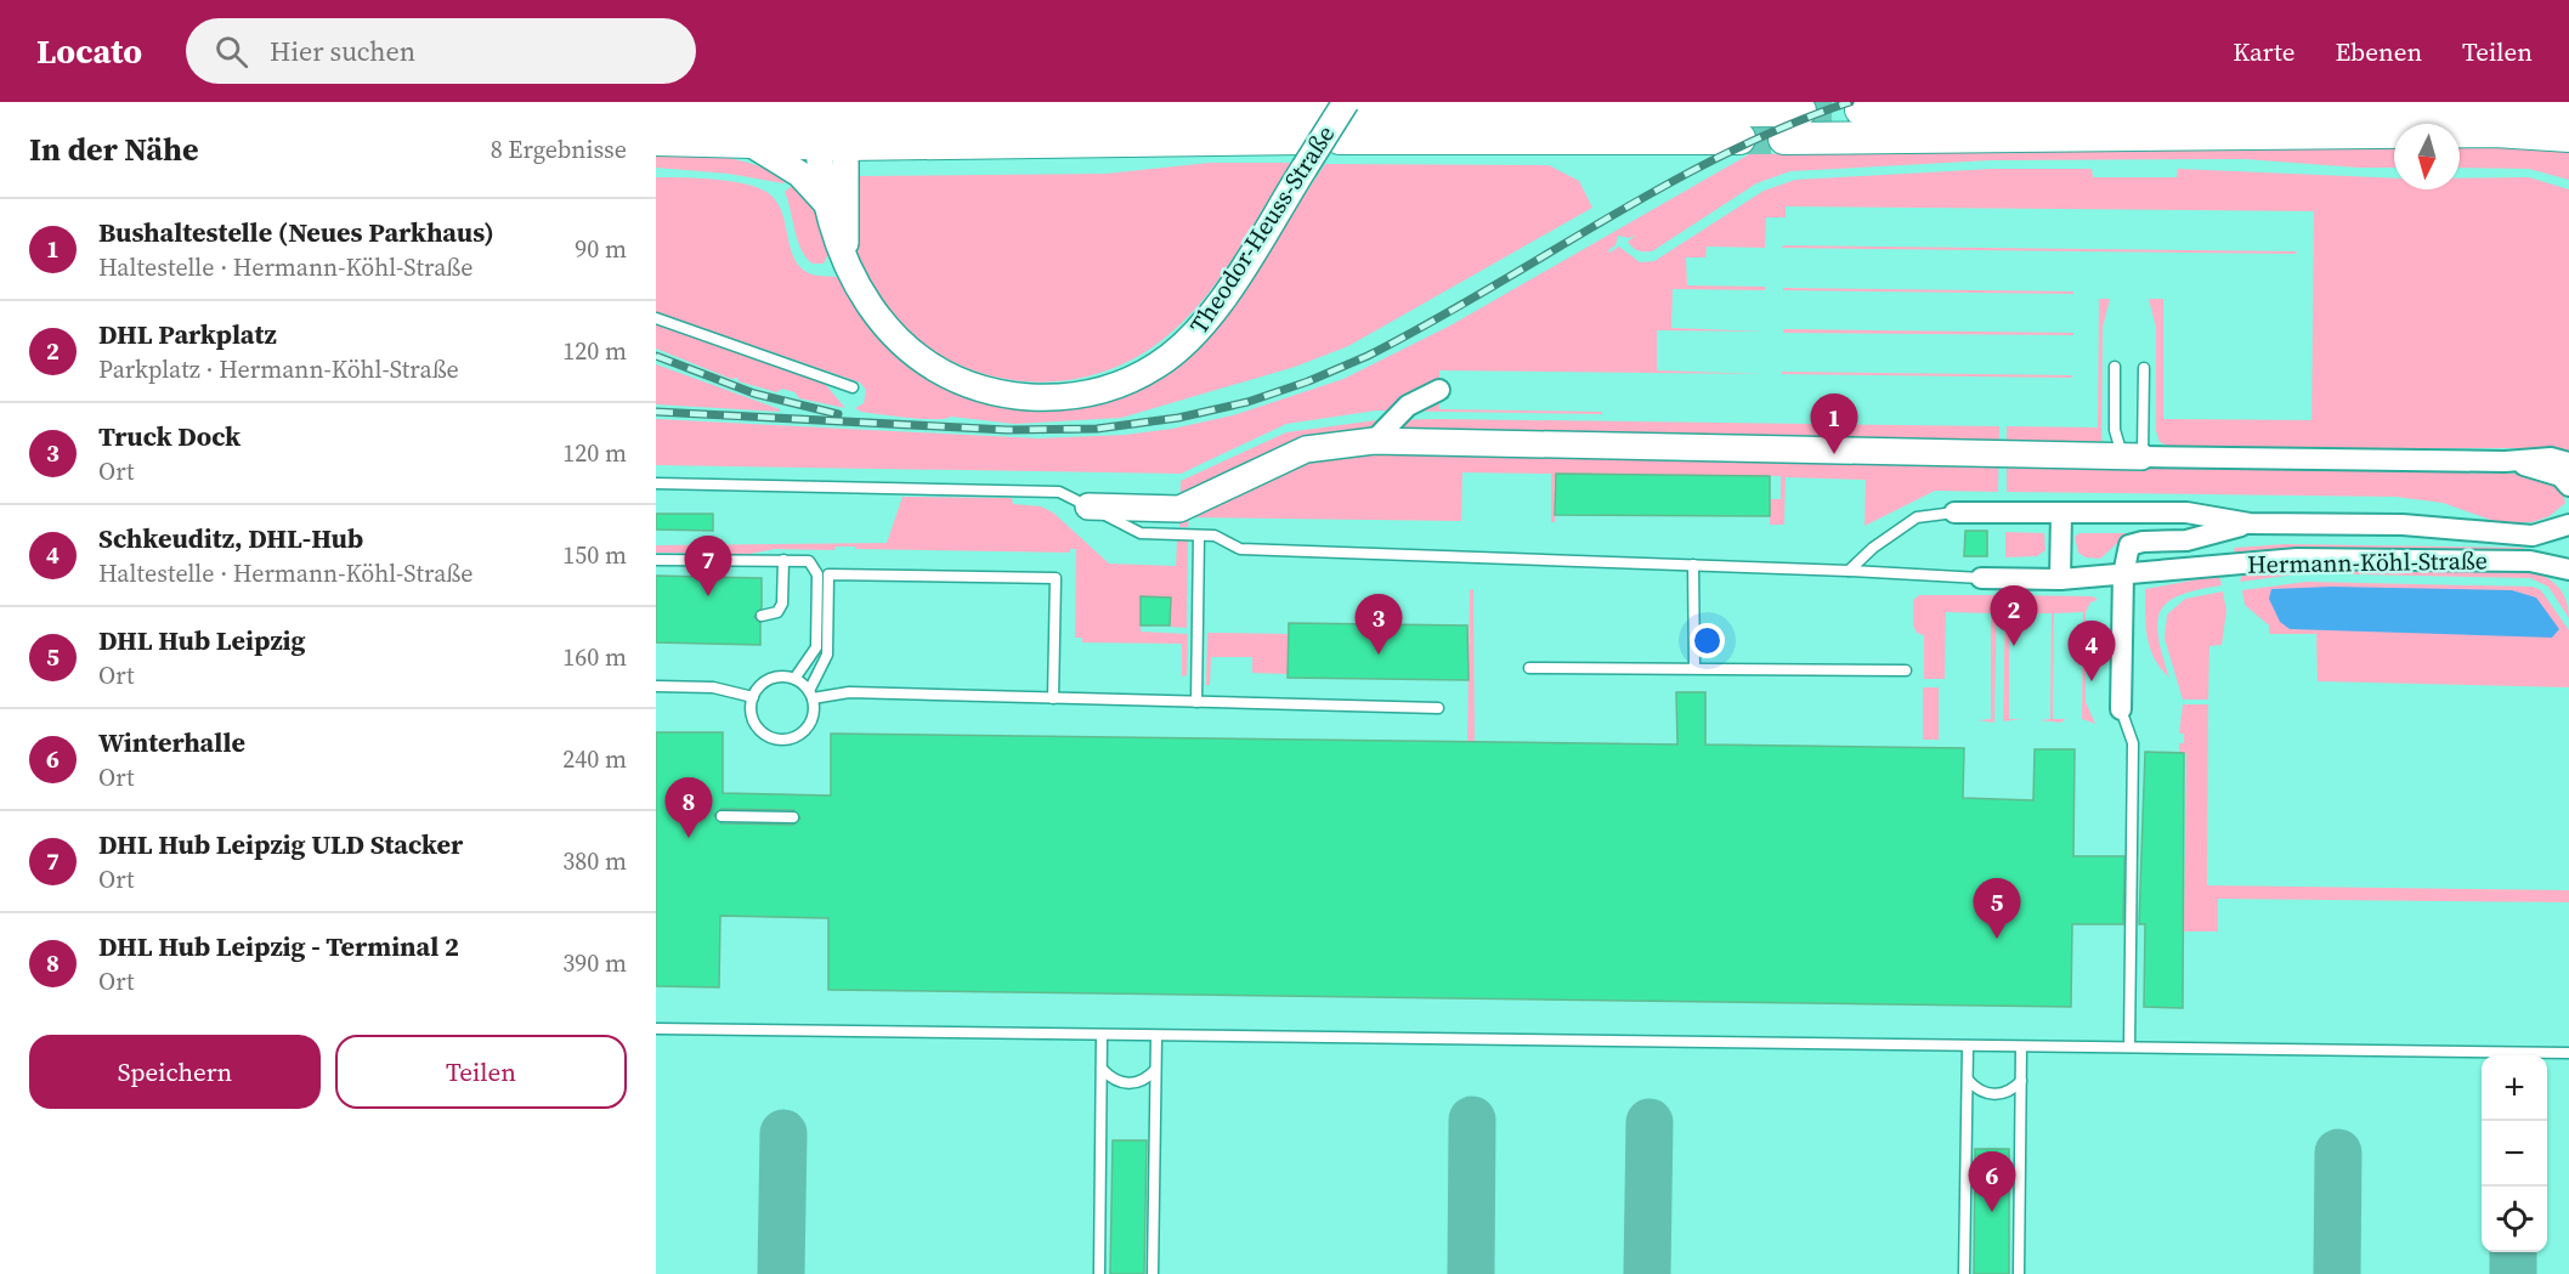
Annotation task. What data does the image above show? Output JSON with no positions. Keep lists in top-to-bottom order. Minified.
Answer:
{"streets":{"street":["Theodor-Heuss-Straße","Hermann-Köhl-Straße"]},"north":"bottom","page":{"header":"Locato","search":"Hier suchen","nav":["Karte","Ebenen","Teilen"],"heading":["In der Nähe","8 Ergebnisse"],"list":[{"mark":"1","name":"Bushaltestelle (Neues Parkhaus)","note":"Haltestelle · Hermann-Köhl-Straße","value":"90 m"},{"mark":"2","name":"DHL Parkplatz","note":"Parkplatz · Hermann-Köhl-Straße","value":"120 m"},{"mark":"3","name":"Truck Dock","note":"Ort","value":"120 m"},{"mark":"4","name":"Schkeuditz, DHL-Hub","note":"Haltestelle · Hermann-Köhl-Straße","value":"150 m"},{"mark":"5","name":"DHL Hub Leipzig","note":"Ort","value":"160 m"},{"mark":"6","name":"Winterhalle","note":"Ort","value":"240 m"},{"mark":"7","name":"DHL Hub Leipzig ULD Stacker","note":"Ort","value":"380 m"},{"mark":"8","name":"DHL Hub Leipzig - Terminal 2","note":"Ort","value":"390 m"}],"pins":["1","7","2","3","4","8","5","6"],"buttons":["Speichern","Teilen"],"map_buttons":["+","−"]}}
